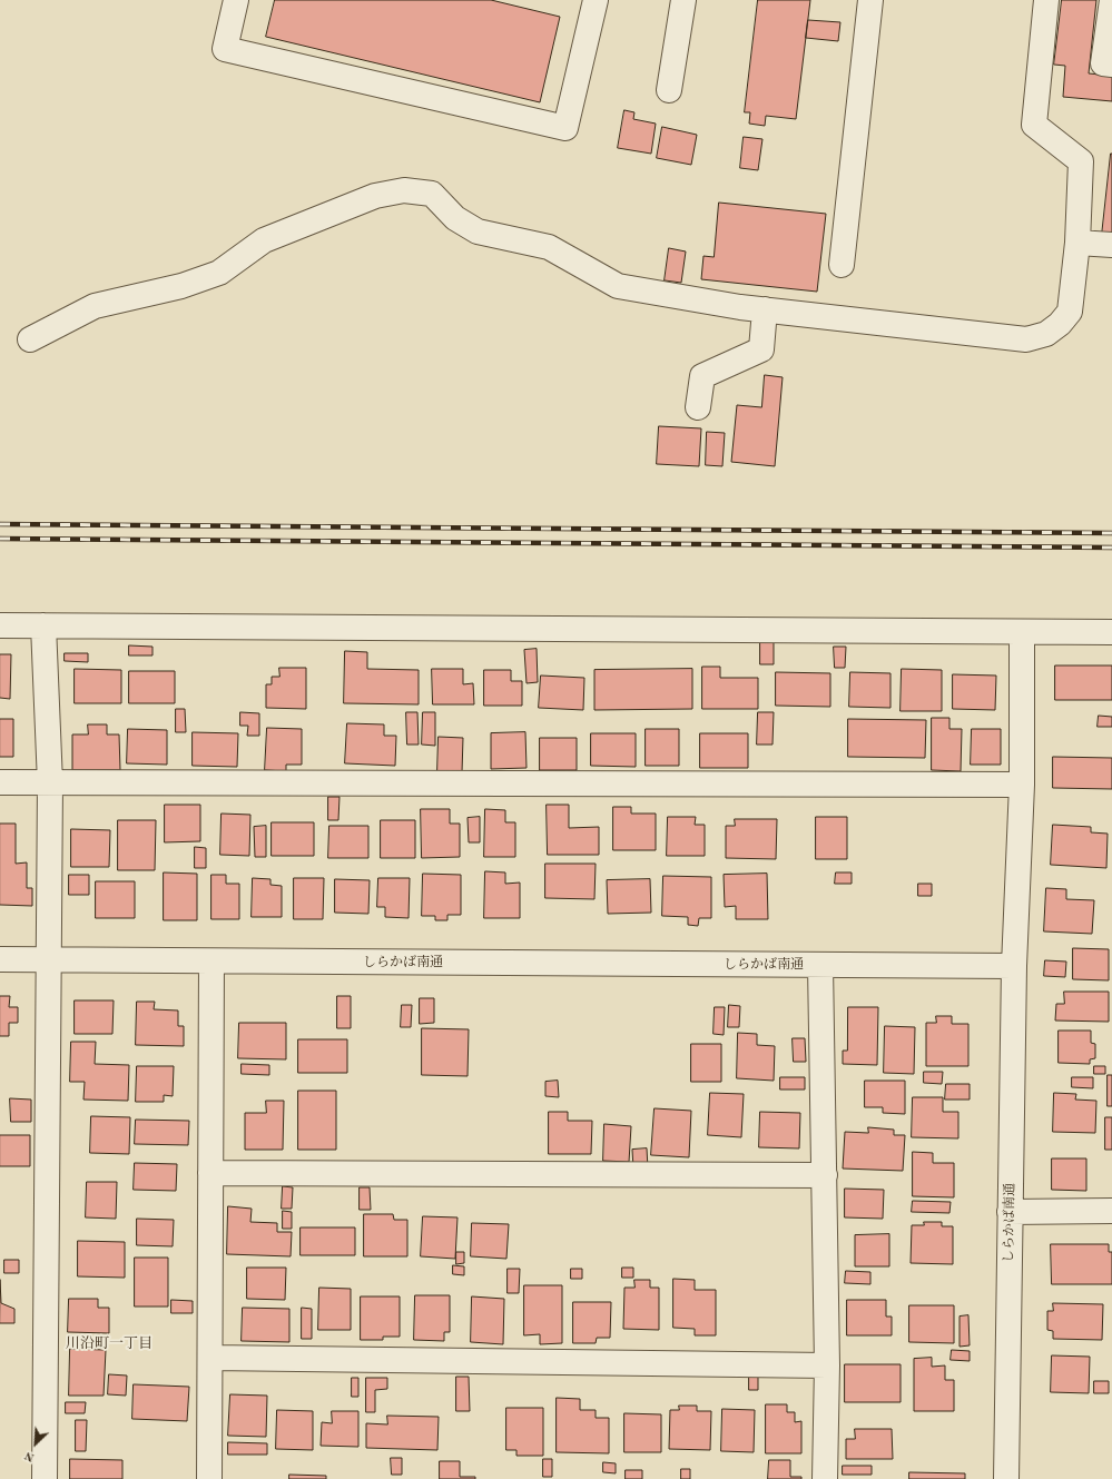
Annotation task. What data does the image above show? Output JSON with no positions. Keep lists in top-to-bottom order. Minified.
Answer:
{"streets":{"street":["しらかば南通"]},"districts":["川沿町一丁目"],"north":"bottom left"}
